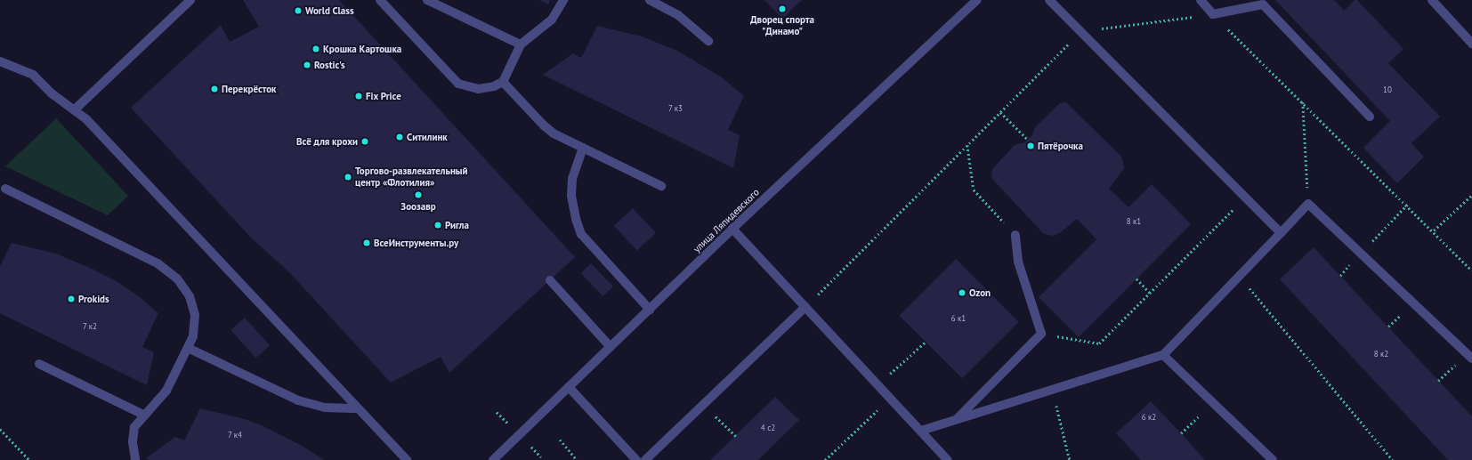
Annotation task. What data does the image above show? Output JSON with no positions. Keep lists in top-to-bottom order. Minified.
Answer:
{"streets":{"street":["улица Ляпидевского"]},"places":["Дворец спорта \"Динамо\"","World Class","Крошка Картошка","Rostic's","Перекрёсток","Fix Price","Ситилинк","Всё для крохи","Пятёрочка","Торгово-развлекательный центр «Флотилия»","Зоозавр","Ригла","ВсеИнструменты.ру","Ozon","Prokids"],"house_numbers":["10","7 к3","8 к1","6 к1","7 к2","8 к2","6 к2","4 с2","7 к4"]}
